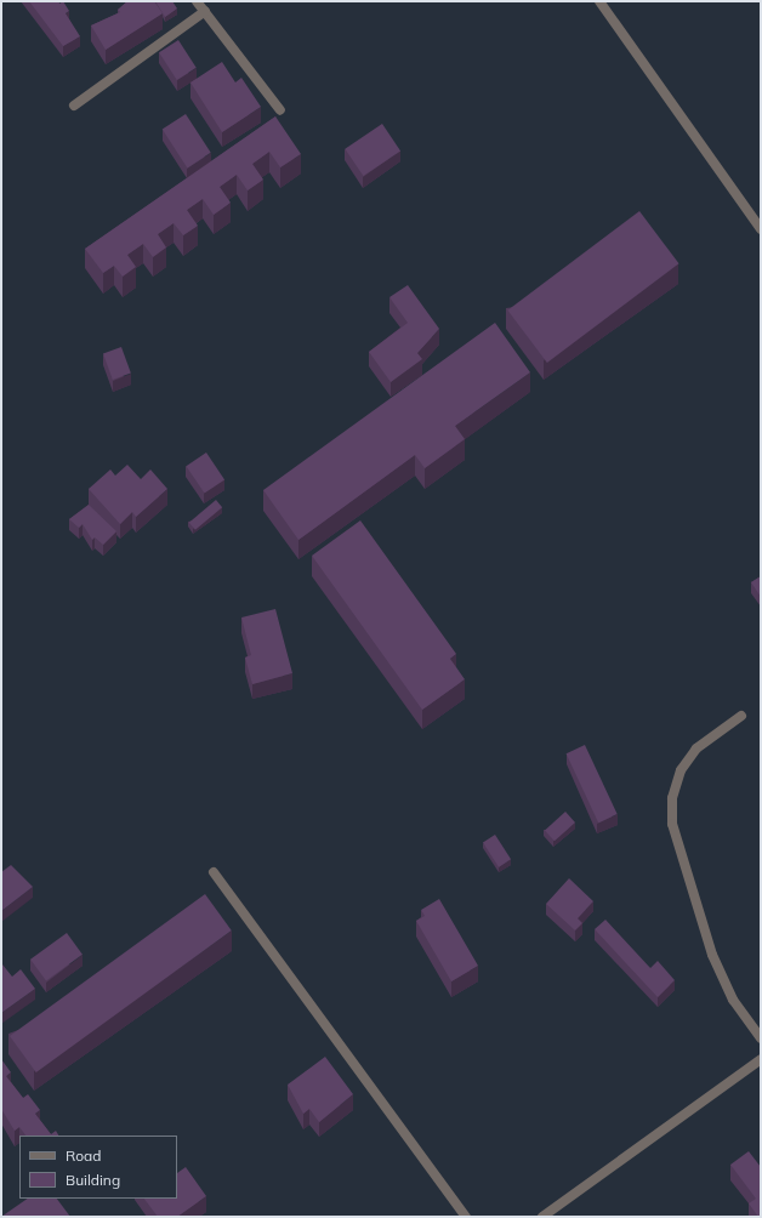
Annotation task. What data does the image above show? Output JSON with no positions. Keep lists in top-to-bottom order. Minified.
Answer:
{"legend":["Road","Building"]}
